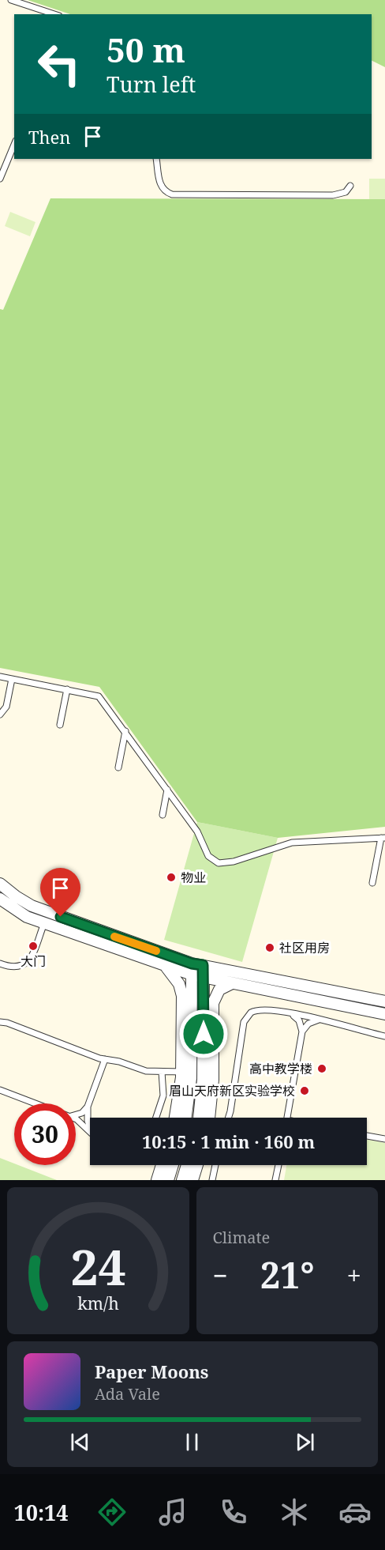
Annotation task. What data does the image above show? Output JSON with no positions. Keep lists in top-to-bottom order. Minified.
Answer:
{"places":["物业","大门","社区用房","高中教学楼","眉山天府新区实验学校"],"page":{"turn":["50 m","Turn left"],"then":"Then","limit":"30","trip":"10:15 · 1 min · 160 m","tile":"Climate","heat":["−","21°","+"],"song":["Paper Moons","Ada Vale"],"tabs":"10:14","gauge":["24","km/h"]}}
